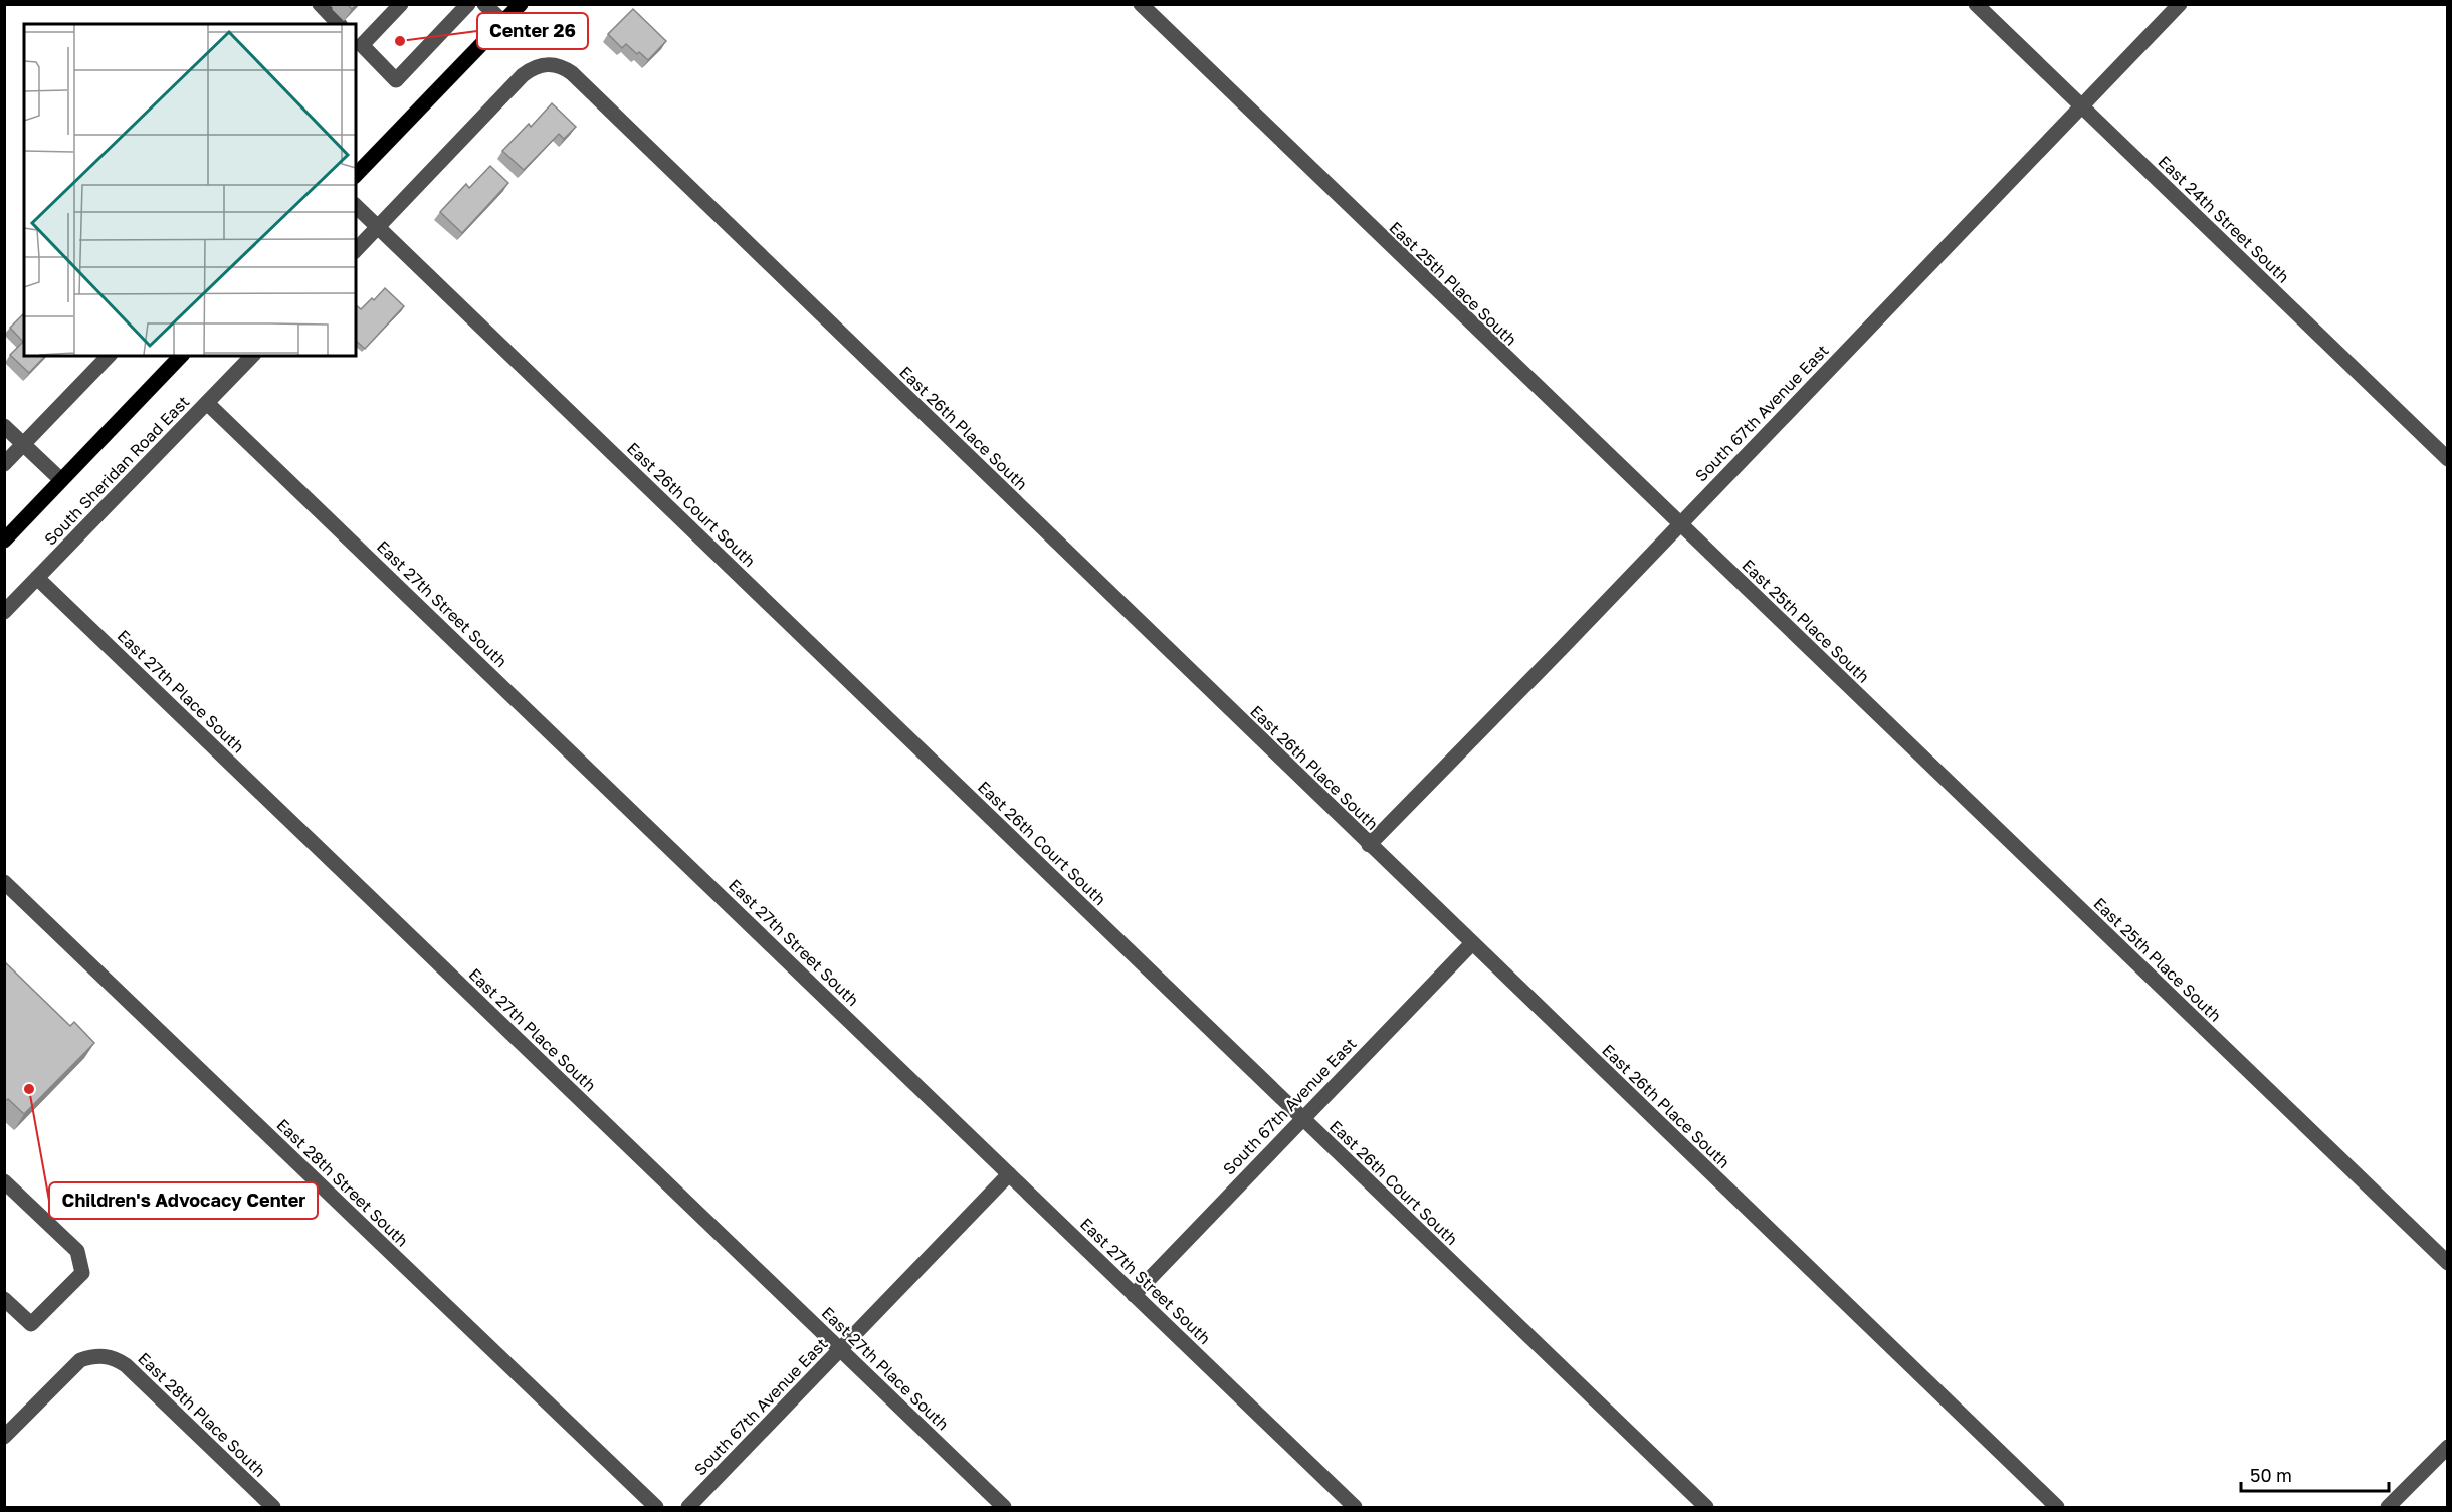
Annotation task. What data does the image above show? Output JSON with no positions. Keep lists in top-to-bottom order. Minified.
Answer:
{"streets":{"main road":["South Sheridan Road East"],"street":["East 24th Street South","East 25th Place South","South 67th Avenue East","East 26th Place South","East 26th Court South","East 27th Street South","East 27th Place South","East 28th Street South","East 28th Place South"]},"crossings":[["East 24th Street South","South 67th Avenue East"],["East 25th Place South","South 67th Avenue East"],["South 67th Avenue East","East 26th Place South"],["South 67th Avenue East","East 26th Court South"],["South 67th Avenue East","East 27th Street South"],["South 67th Avenue East","East 27th Place South"],["East 26th Place South","East 26th Court South"],["South Sheridan Road East","East 27th Street South"],["South Sheridan Road East","East 27th Place South"]],"places":["Center 26","Children's Advocacy Center"],"scale_bar":"50 m"}
